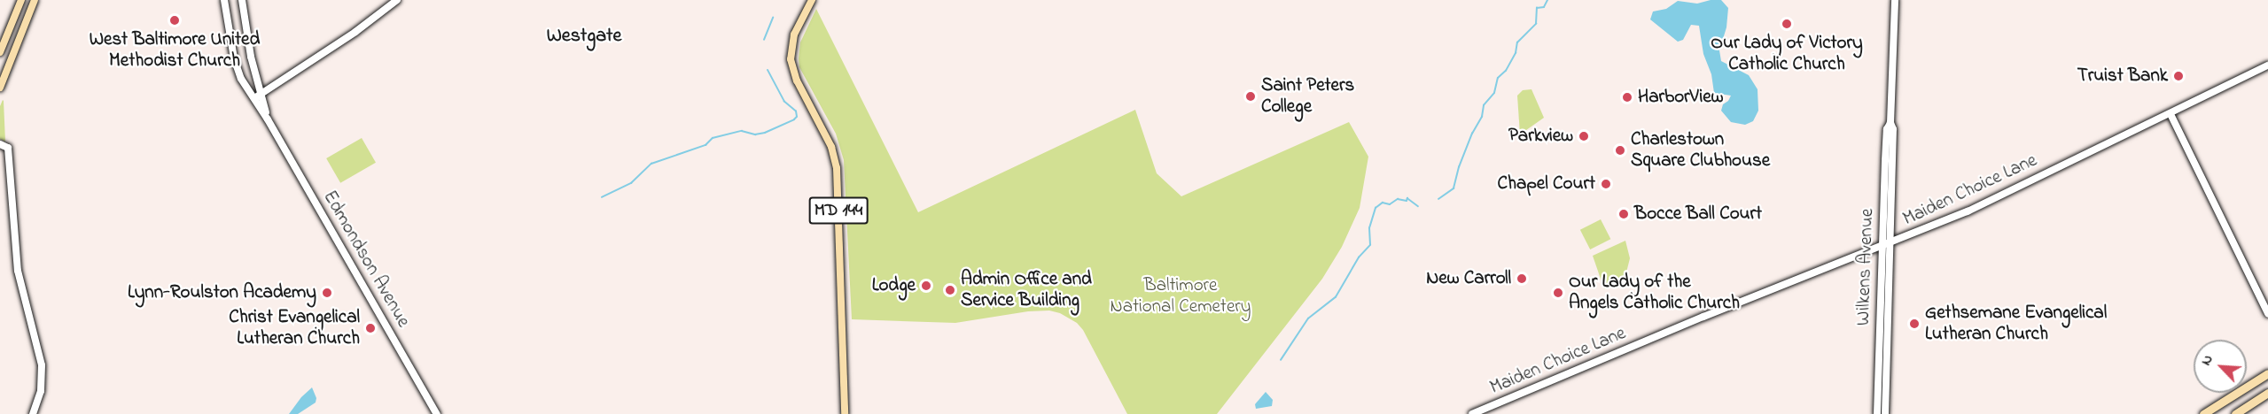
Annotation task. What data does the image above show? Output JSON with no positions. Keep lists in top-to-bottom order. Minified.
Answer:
{"streets":{"main road":["Maiden Choice Lane","MD 144","Edmondson Avenue","Wilkens Avenue"]},"crossings":[["Maiden Choice Lane","Wilkens Avenue"]],"districts":["Westgate"],"parks":["Baltimore National Cemetery"],"places":["West Baltimore United Methodist Church","Our Lady of Victory Catholic Church","Truist Bank","Saint Peters College","HarborView","Parkview","Charlestown Square Clubhouse","Chapel Court","Bocce Ball Court","New Carroll","Lodge","Admin Office and Service Building","Lynn-Roulston Academy","Our Lady of the Angels Catholic Church","Gethsemane Evangelical Lutheran Church","Christ Evangelical Lutheran Church"],"north":"top left"}
